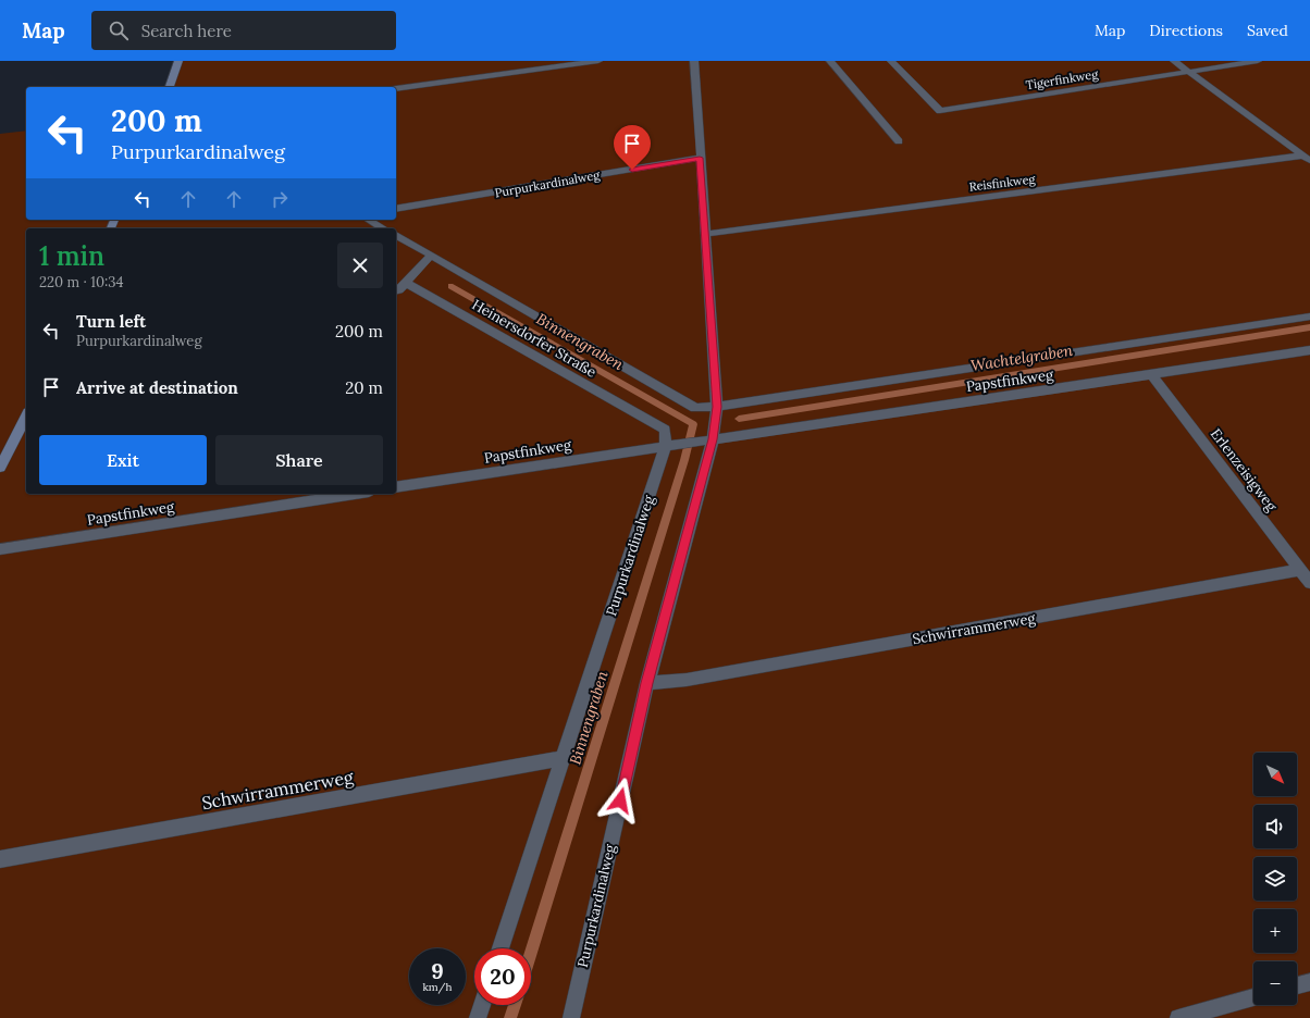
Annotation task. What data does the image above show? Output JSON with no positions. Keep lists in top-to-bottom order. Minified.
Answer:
{"streets":{"lane":["Tigerfinkweg","Reisfinkweg","Purpurkardinalweg","Heinersdorfer Straße","Papstfinkweg","Erlenzeisigweg","Schwirrammerweg"]},"crossings":[["Reisfinkweg","Purpurkardinalweg"],["Purpurkardinalweg","Heinersdorfer Straße"],["Purpurkardinalweg","Papstfinkweg"],["Purpurkardinalweg","Schwirrammerweg"],["Heinersdorfer Straße","Papstfinkweg"],["Papstfinkweg","Erlenzeisigweg"],["Erlenzeisigweg","Schwirrammerweg"]],"water":["Binnengraben","Wachtelgraben"],"north":"bottom right","page":{"header":"Map","search":"Search here","nav":["Map","Directions","Saved"],"turn":["200 m","Purpurkardinalweg"],"heading":["1 min","220 m · 10:34"],"list":[{"name":"Turn left","note":"Purpurkardinalweg","value":"200 m"},{"name":"Arrive at destination","value":"20 m"}],"buttons":["Exit","Share"],"map_buttons":["+","−"],"speed":"9 km/h","limit":"20"}}
